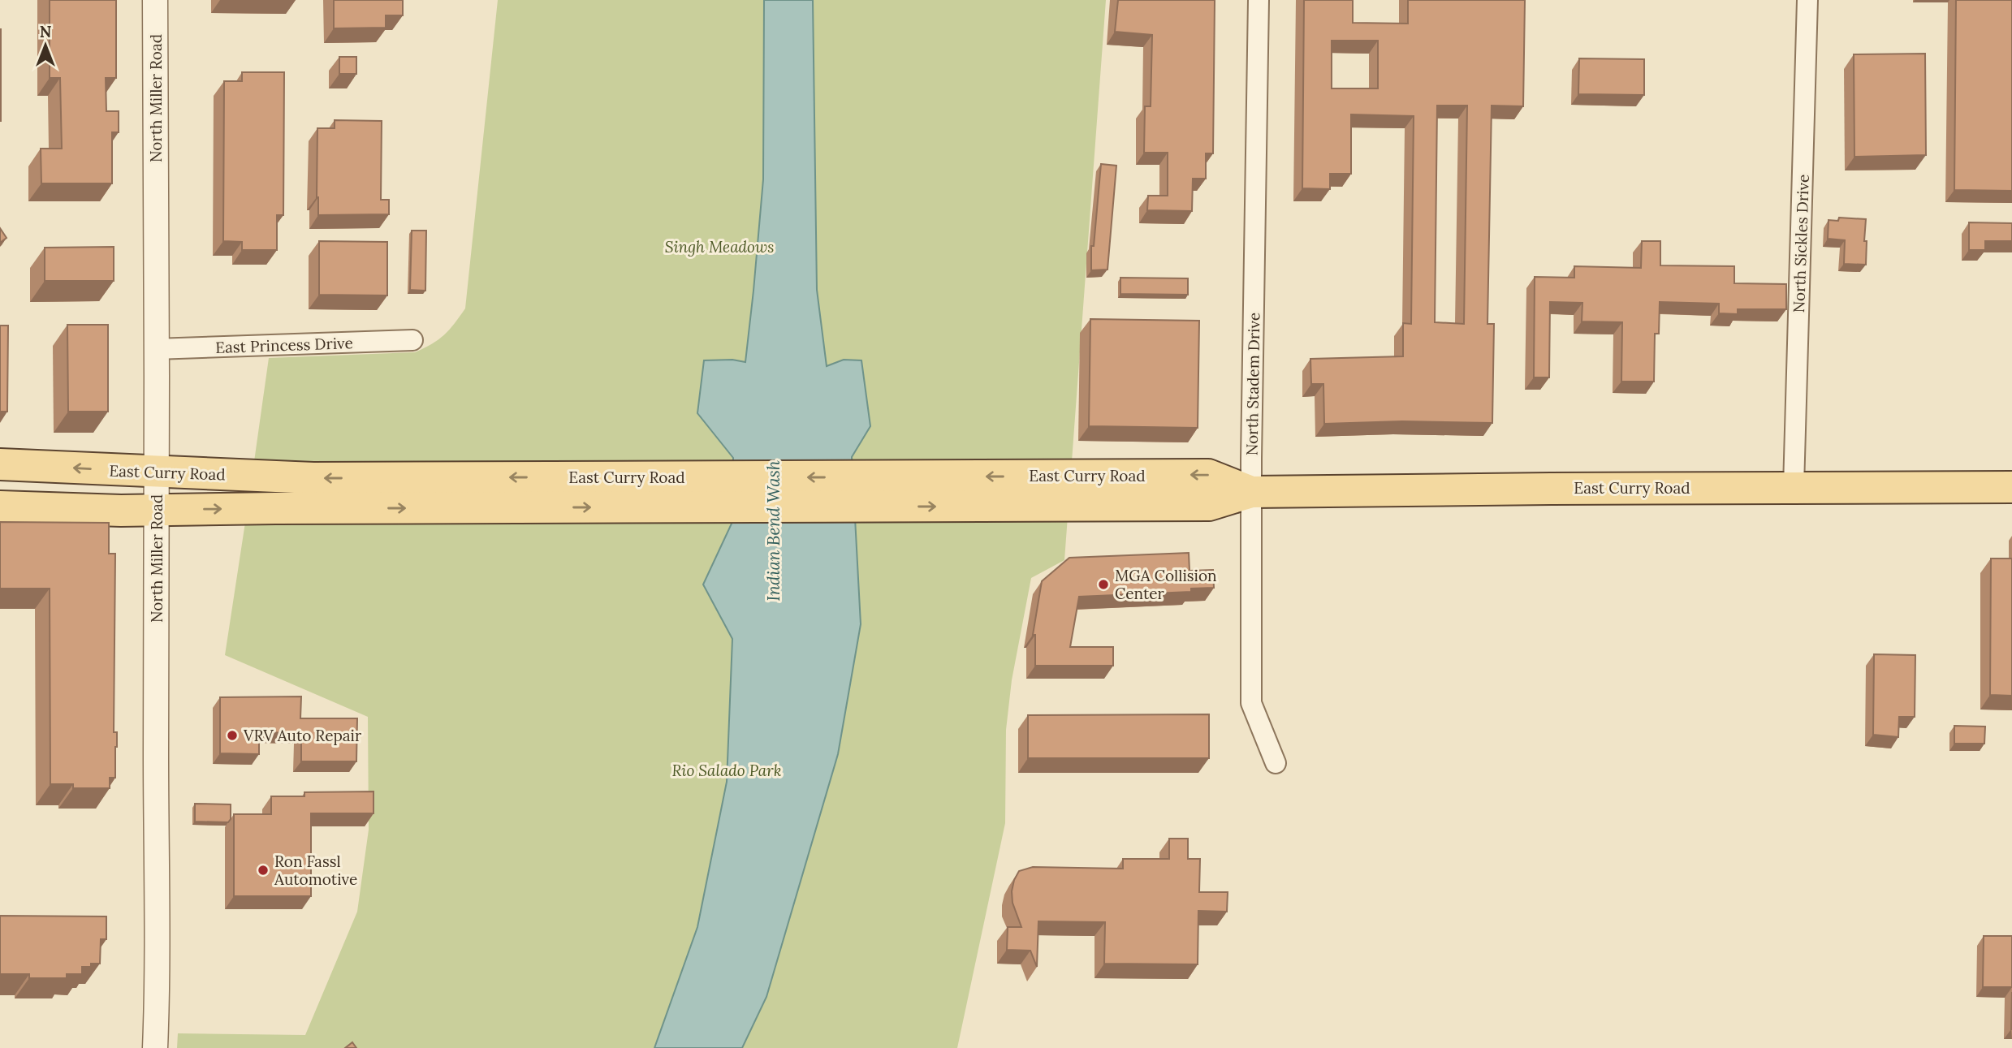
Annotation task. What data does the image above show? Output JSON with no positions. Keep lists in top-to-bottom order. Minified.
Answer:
{"streets":{"main road":["East Curry Road"],"street":["North Miller Road","North Sickles Drive","East Princess Drive","North Stadem Drive"]},"crossings":[["North Miller Road","East Princess Drive"],["North Miller Road","East Curry Road"],["North Sickles Drive","East Curry Road"],["North Stadem Drive","East Curry Road"]],"water":["Indian Bend Wash"],"parks":["Singh Meadows","Rio Salado Park"],"places":["MGA Collision Center","VRV Auto Repair","Ron Fassl Automotive"],"north":"top"}
